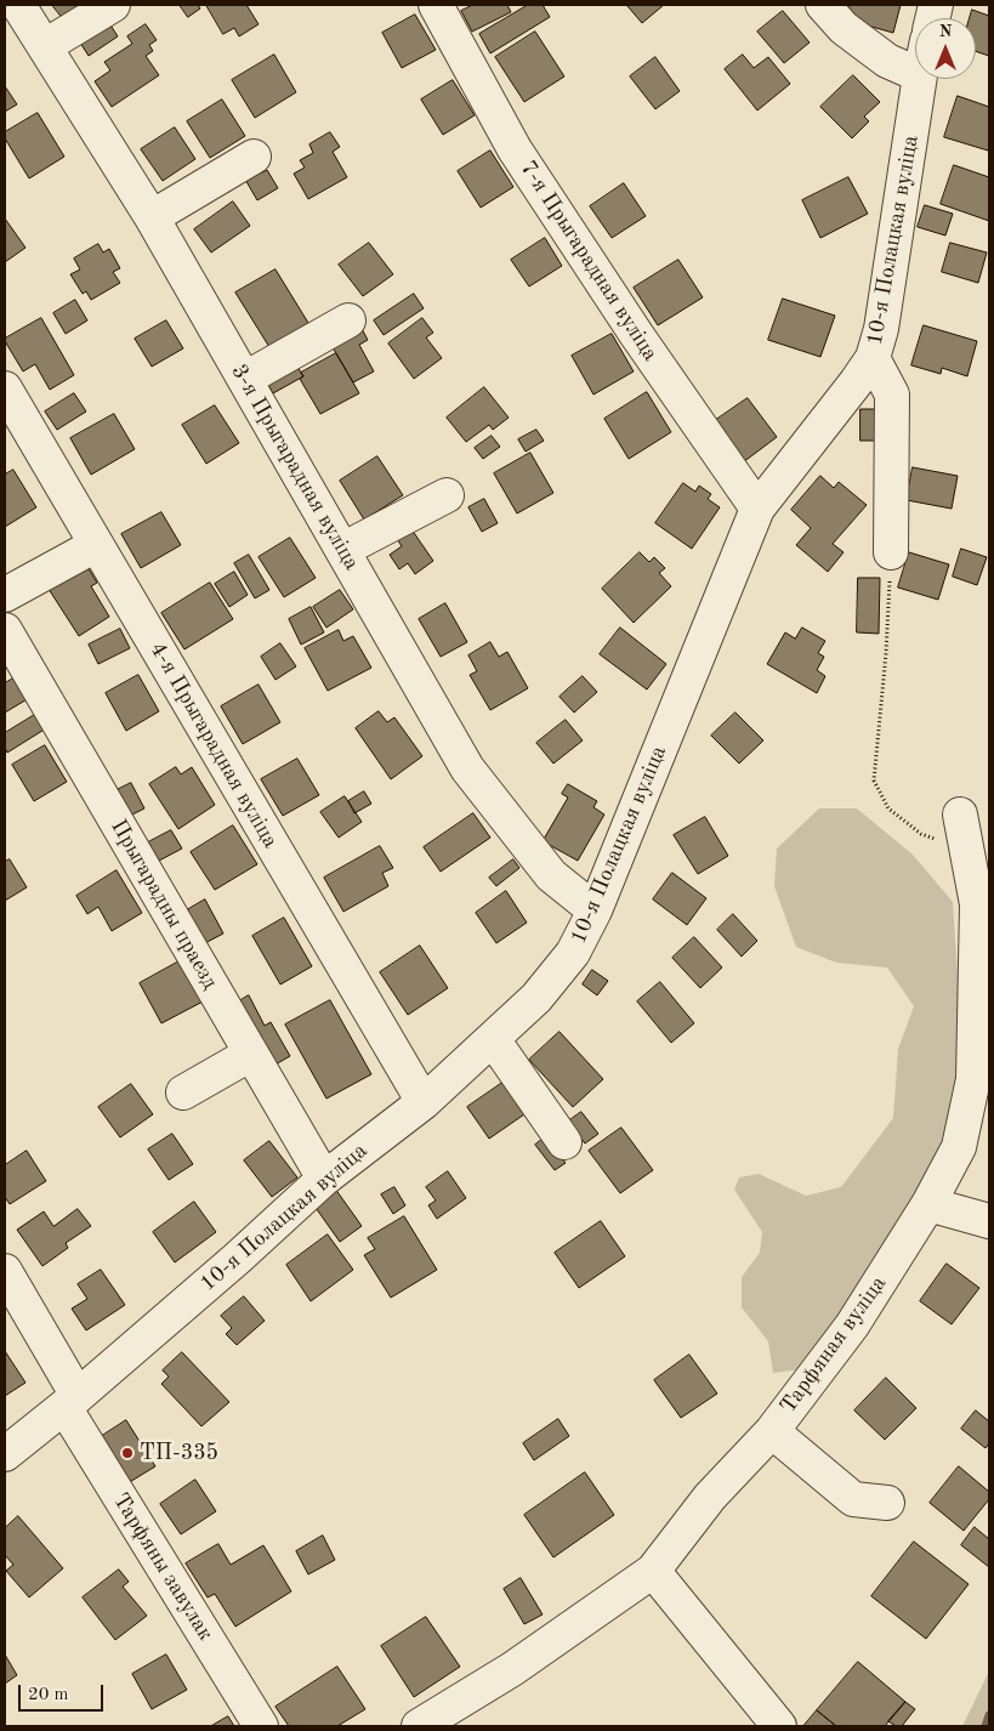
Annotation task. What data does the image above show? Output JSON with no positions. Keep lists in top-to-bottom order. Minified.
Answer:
{"streets":{"street":["10-я Полацкая вуліца","7-я Прыгарадная вуліца","3-я Прыгарадная вуліца","4-я Прыгарадная вуліца","Прыгарадны праезд","Тарфяная вуліца","Тарфяны завулак"]},"crossings":[["10-я Полацкая вуліца","7-я Прыгарадная вуліца"],["10-я Полацкая вуліца","3-я Прыгарадная вуліца"],["10-я Полацкая вуліца","4-я Прыгарадная вуліца"],["10-я Полацкая вуліца","Прыгарадны праезд"],["10-я Полацкая вуліца","Тарфяны завулак"]],"places":["ТП-335"],"scale_bar":"20 m","north":"top"}
